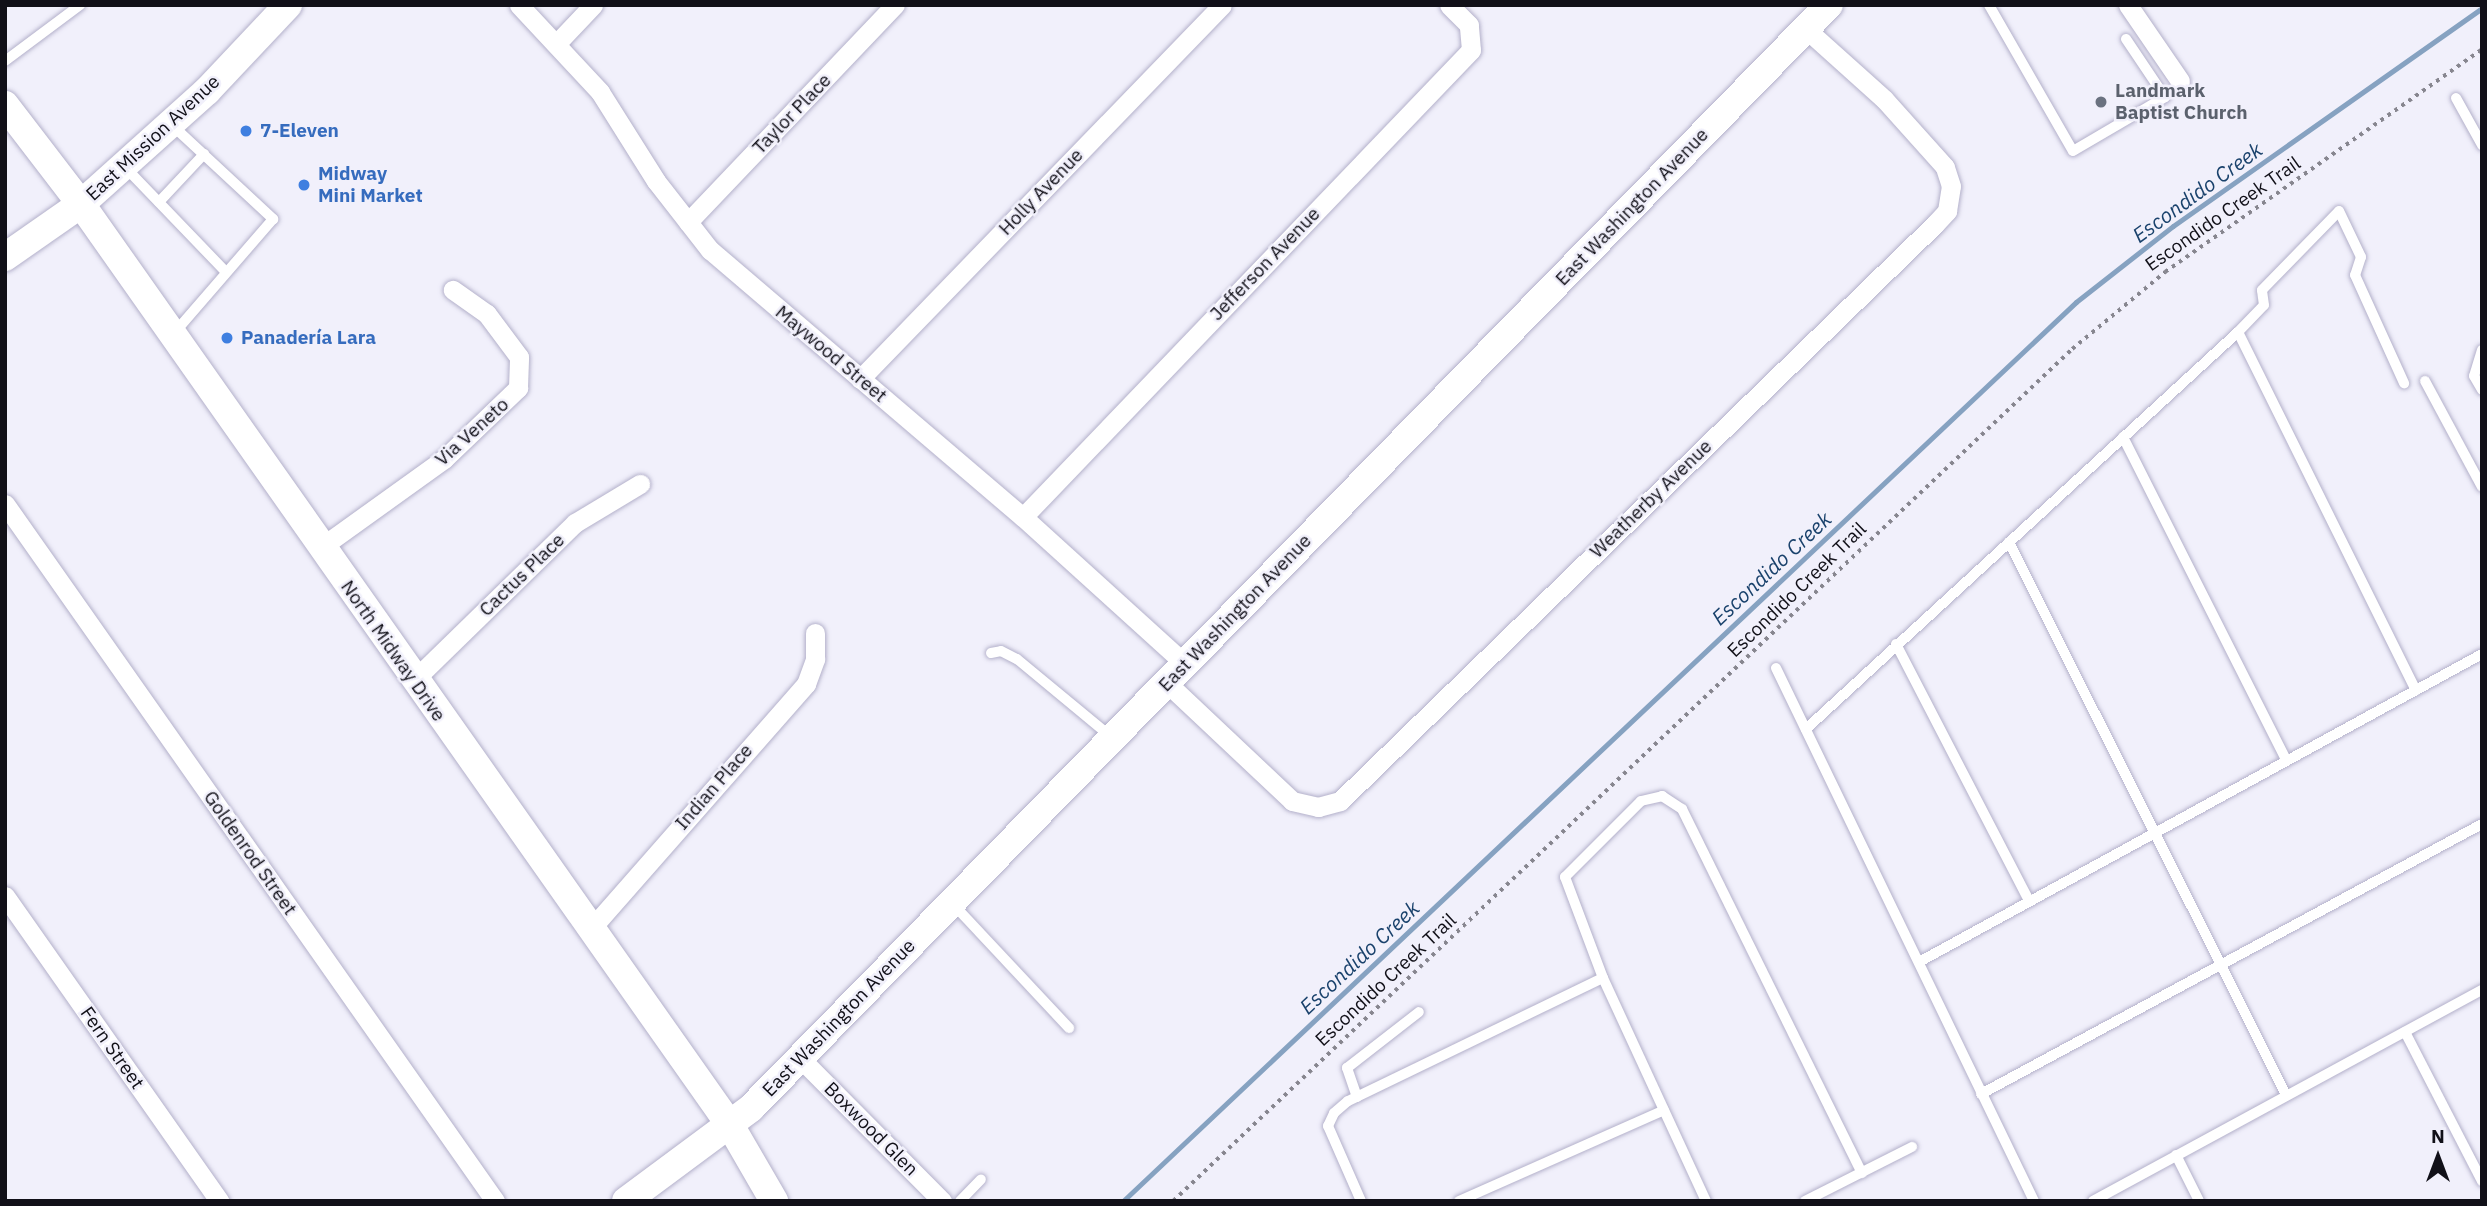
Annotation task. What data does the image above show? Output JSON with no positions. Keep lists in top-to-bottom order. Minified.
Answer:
{"streets":{"main road":["East Mission Avenue","East Washington Avenue","North Midway Drive"],"street":["Taylor Place","Holly Avenue","Jefferson Avenue","Maywood Street","Via Veneto","Weatherby Avenue","Cactus Place","Indian Place","Goldenrod Street","Fern Street","Boxwood Glen"],"path":["Escondido Creek Trail"]},"crossings":[["Taylor Place","Maywood Street"],["East Mission Avenue","North Midway Drive"],["Holly Avenue","Maywood Street"],["East Washington Avenue","Maywood Street"],["East Washington Avenue","Weatherby Avenue"],["East Washington Avenue","North Midway Drive"],["East Washington Avenue","Boxwood Glen"],["Jefferson Avenue","Maywood Street"],["Maywood Street","Weatherby Avenue"],["Via Veneto","North Midway Drive"],["Cactus Place","North Midway Drive"],["North Midway Drive","Indian Place"]],"water":["Escondido Creek"],"places":["Landmark Baptist Church","7-Eleven","Midway Mini Market","Panadería Lara"],"north":"top"}
